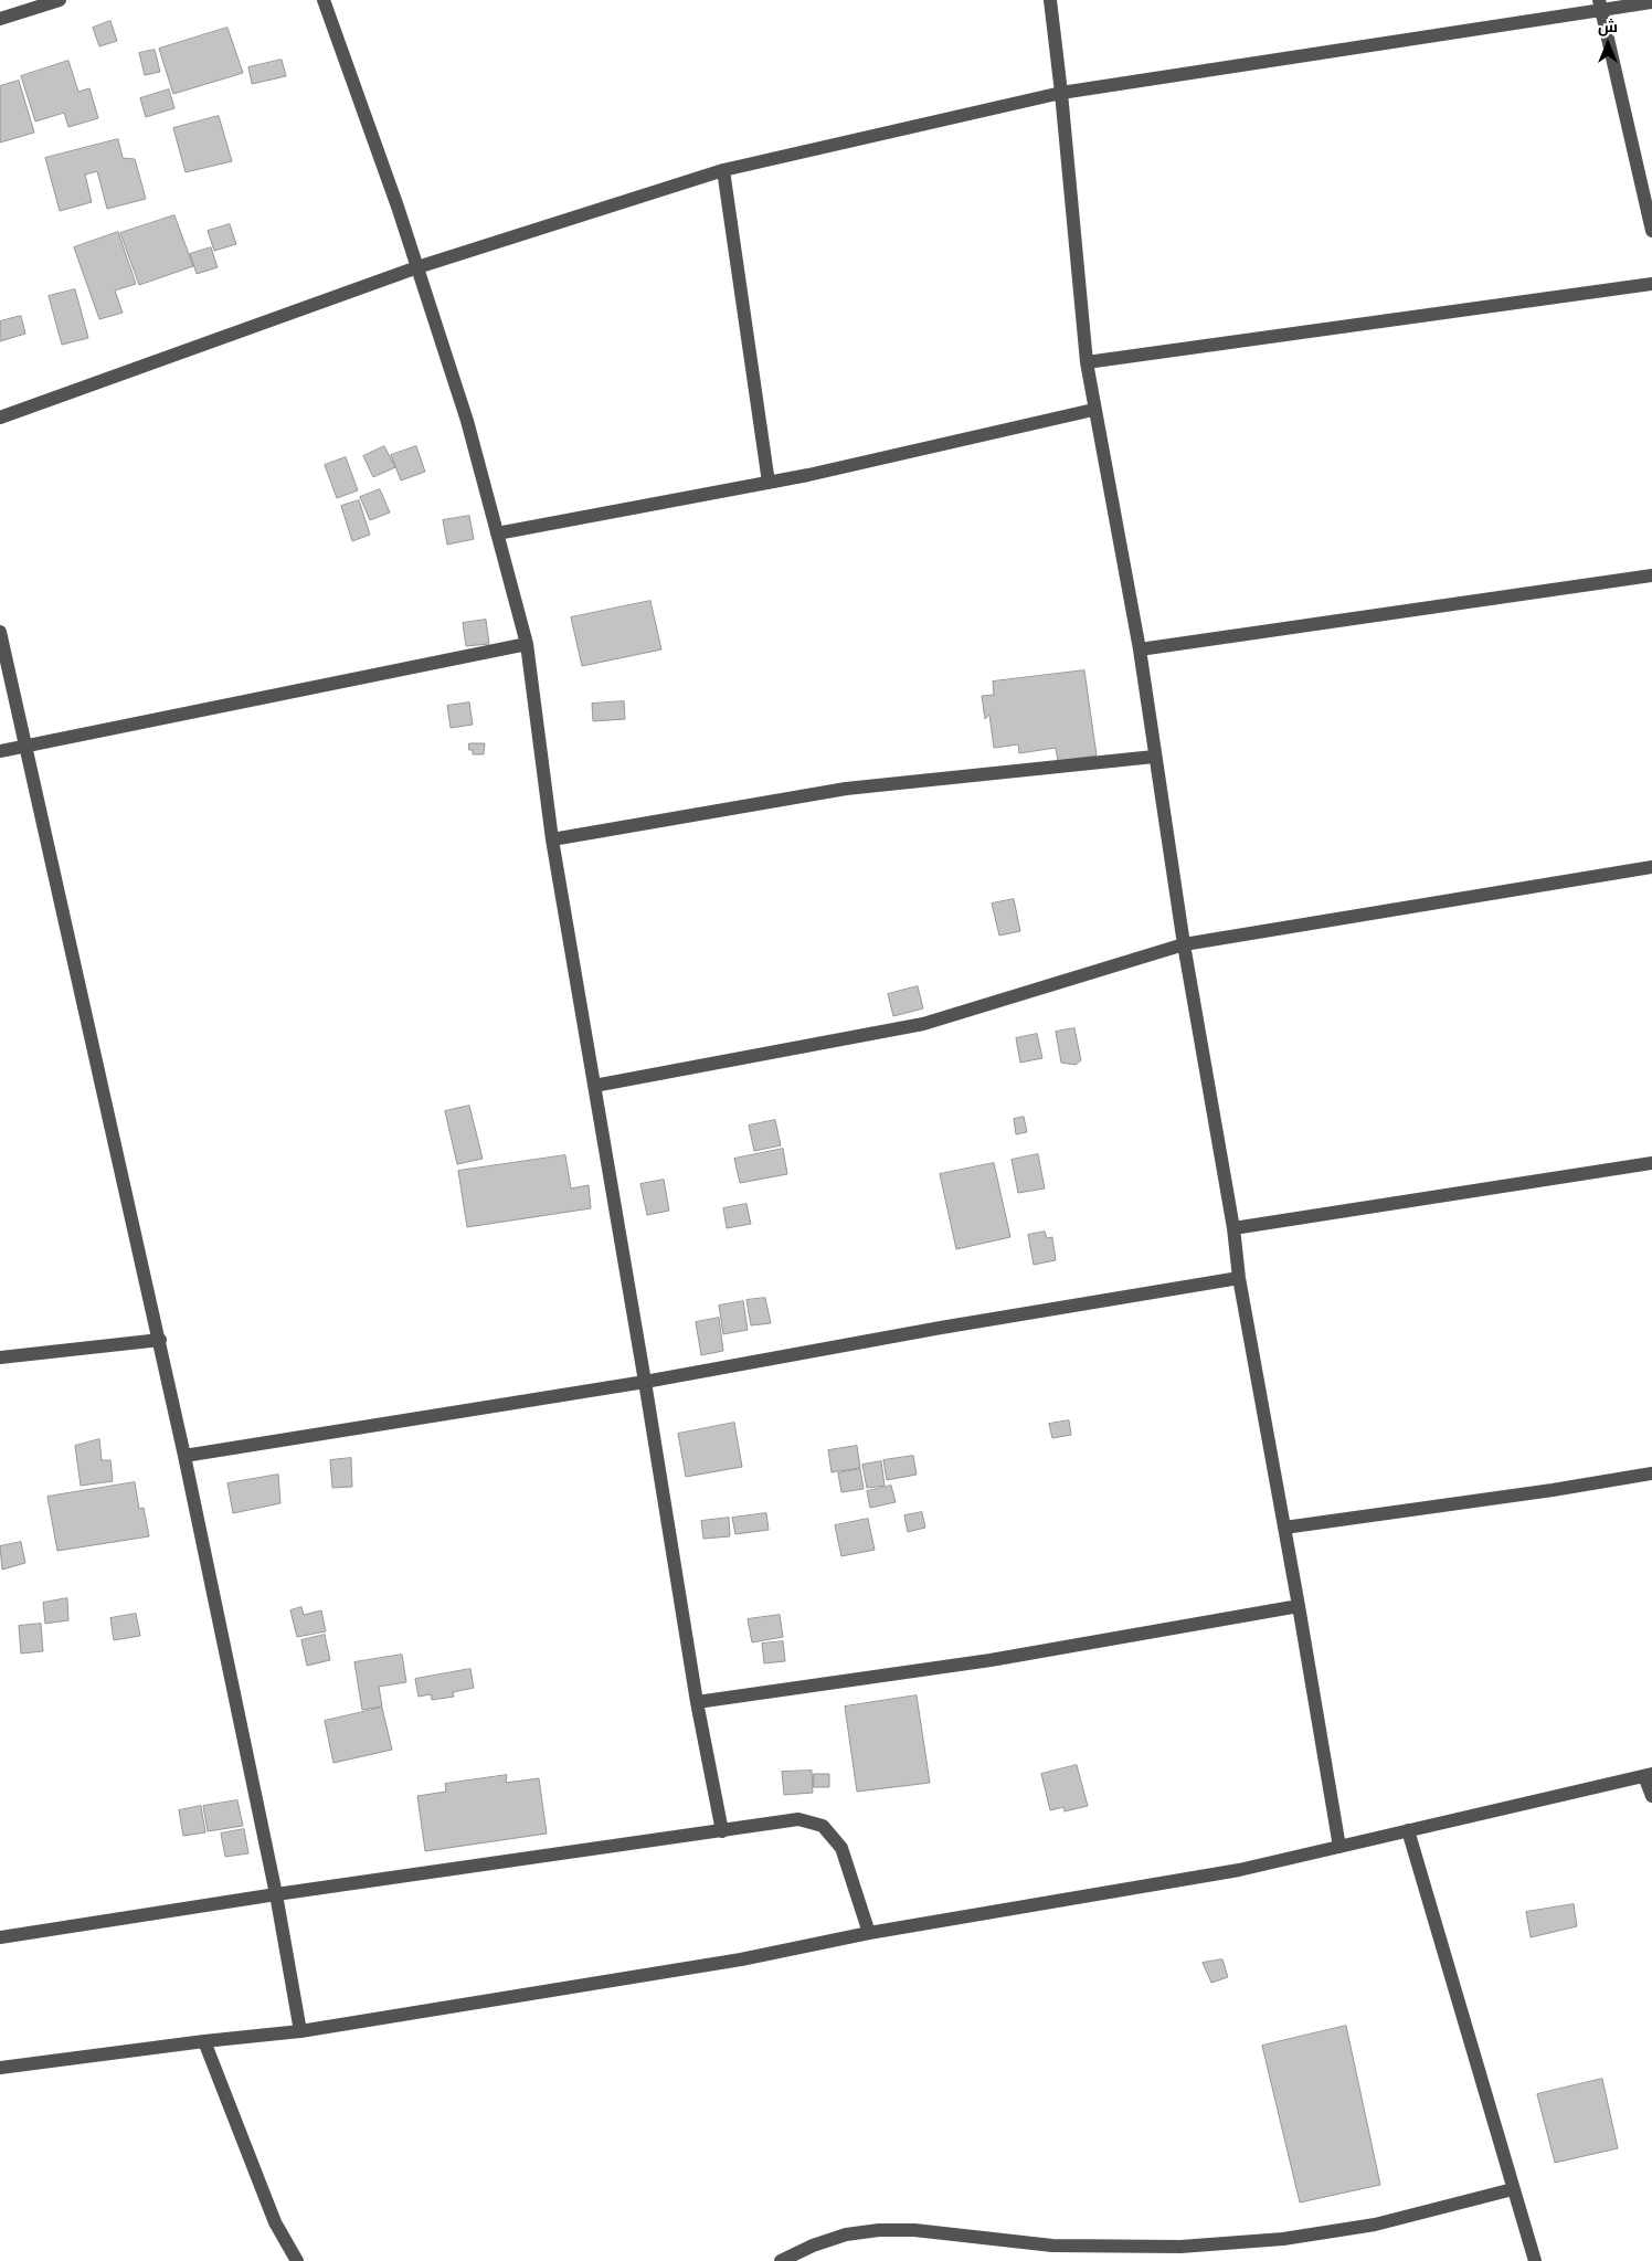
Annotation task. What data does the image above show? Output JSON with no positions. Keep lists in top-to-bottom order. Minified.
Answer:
{"north":"top"}
